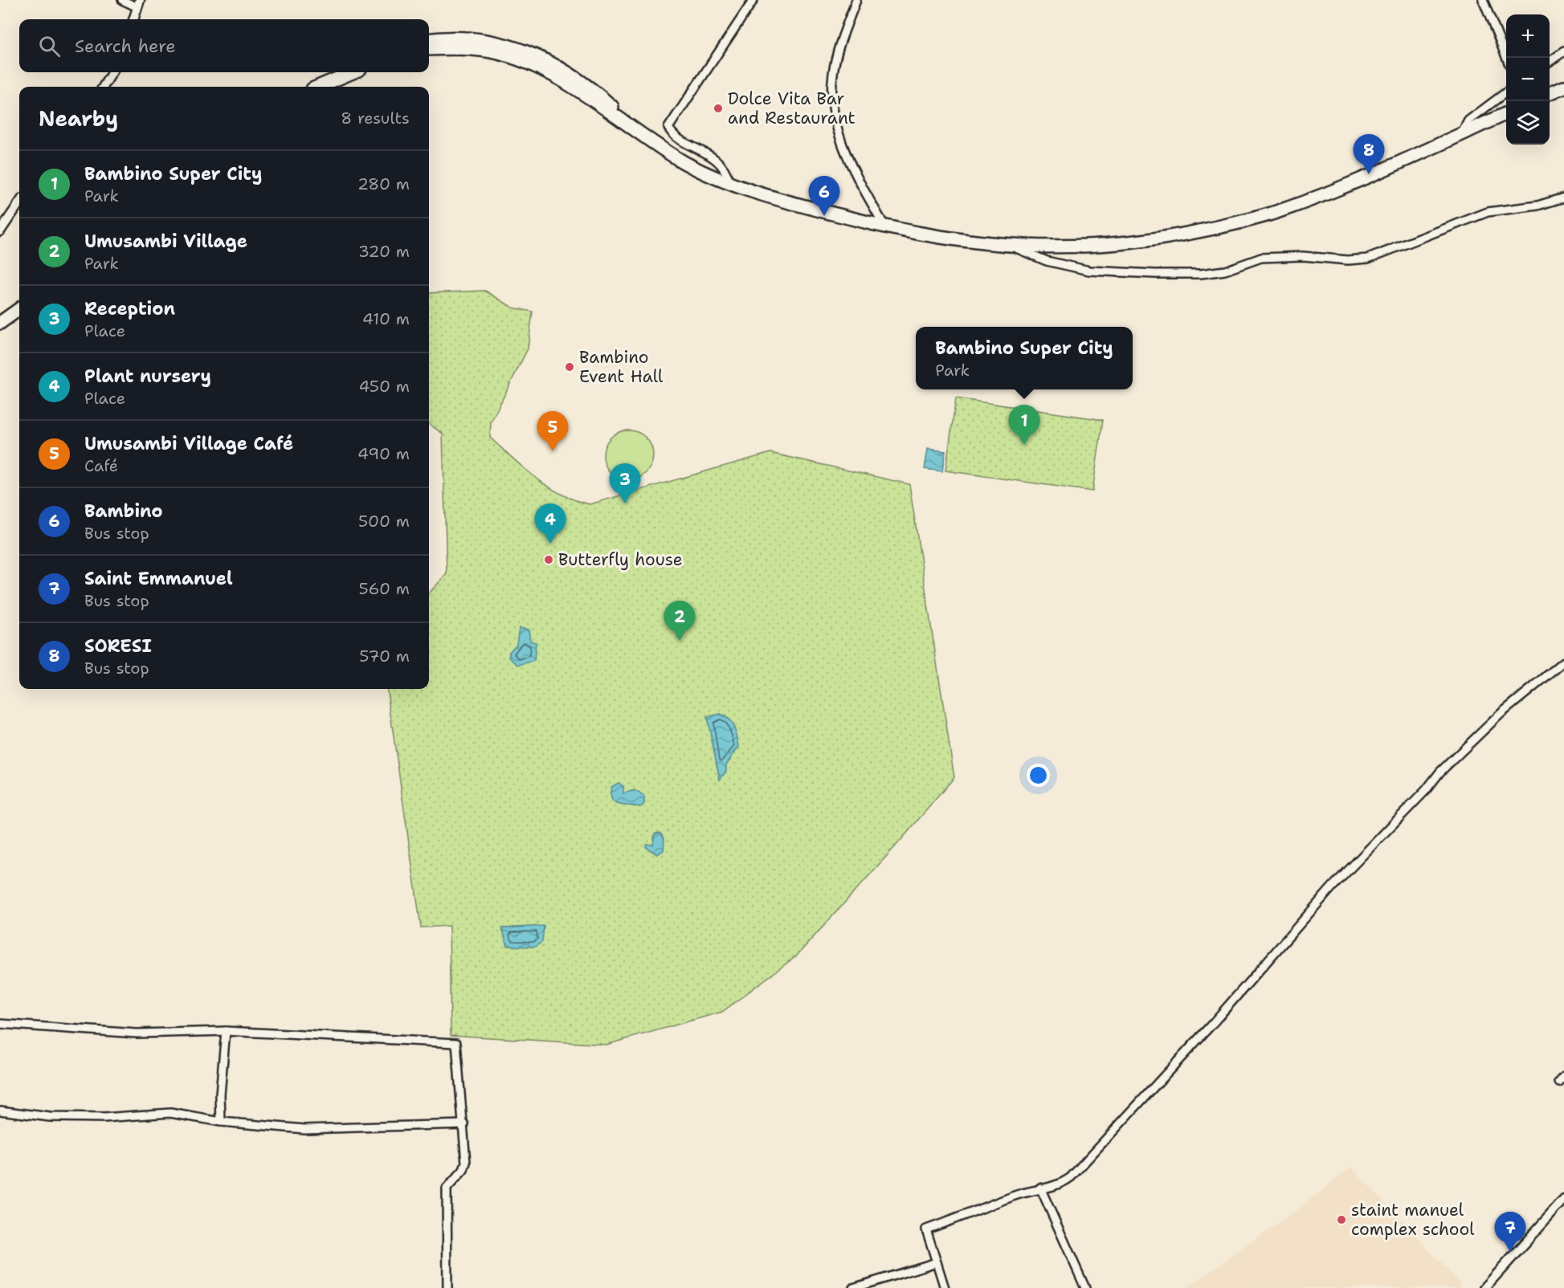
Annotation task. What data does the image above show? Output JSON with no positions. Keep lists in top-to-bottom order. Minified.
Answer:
{"places":["Dolce Vita Bar and Restaurant","Bambino Event Hall","Butterfly house","staint manuel complex school"],"page":{"map_buttons":["+","−"],"search":"Search here","heading":["Nearby","8 results"],"pins":["8","6","1","5","3","4","2","7"],"list":[{"mark":"1","name":"Bambino Super City","note":"Park","value":"280 m"},{"mark":"2","name":"Umusambi Village","note":"Park","value":"320 m"},{"mark":"3","name":"Reception","note":"Place","value":"410 m"},{"mark":"4","name":"Plant nursery","note":"Place","value":"450 m"},{"mark":"5","name":"Umusambi Village Café","note":"Café","value":"490 m"},{"mark":"6","name":"Bambino","note":"Bus stop","value":"500 m"},{"mark":"7","name":"Saint Emmanuel","note":"Bus stop","value":"560 m"},{"mark":"8","name":"SORESI","note":"Bus stop","value":"570 m"}],"popup":["Bambino Super City","Park"]}}
